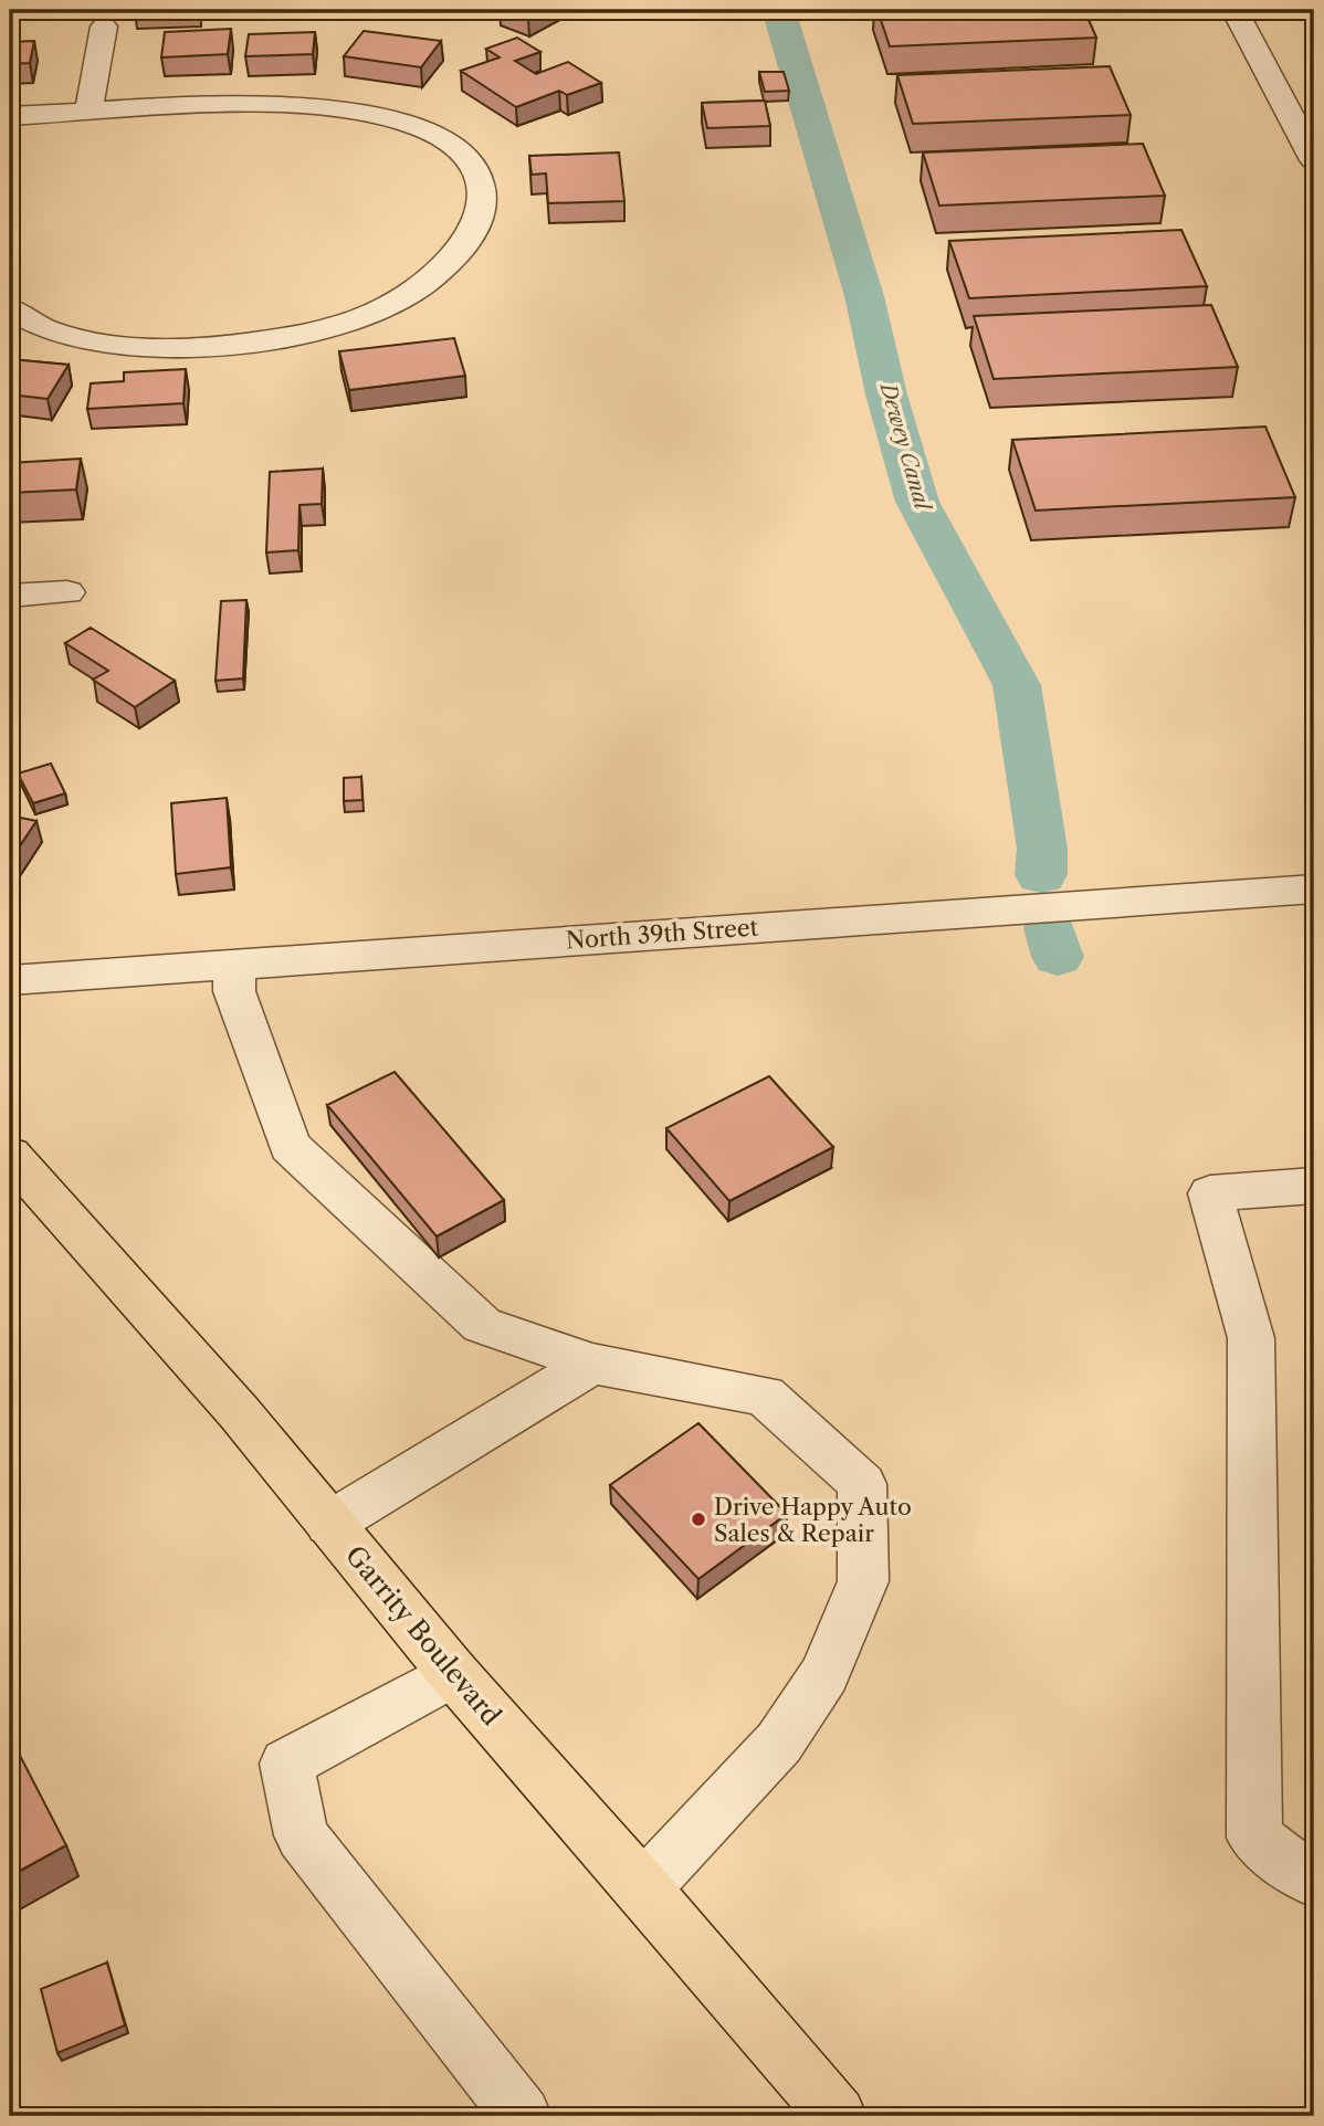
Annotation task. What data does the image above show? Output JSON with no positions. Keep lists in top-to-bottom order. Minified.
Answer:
{"streets":{"main road":["Garrity Boulevard"],"street":["North 39th Street"]},"water":["Dewey Canal"],"places":["Drive Happy Auto Sales & Repair"]}
